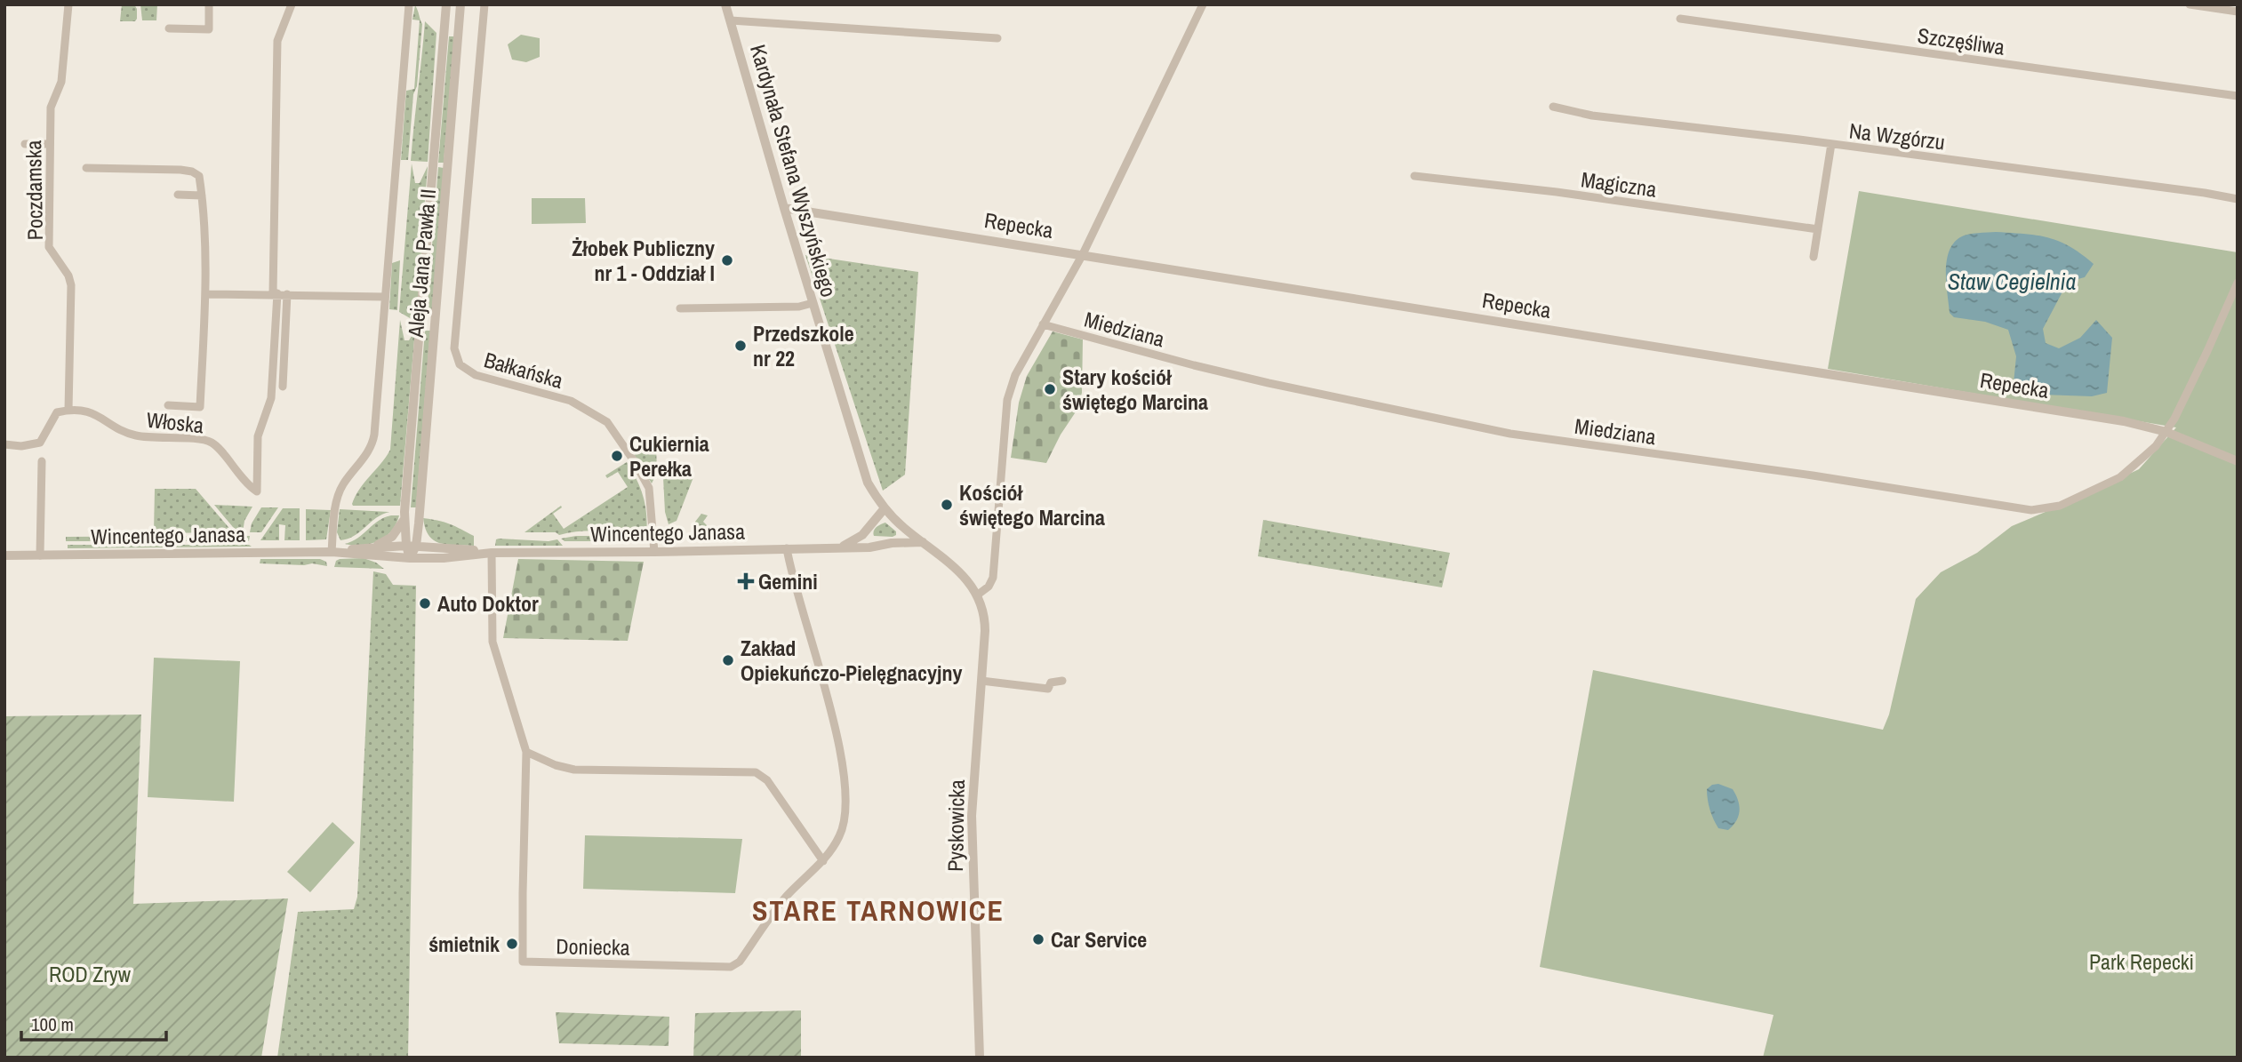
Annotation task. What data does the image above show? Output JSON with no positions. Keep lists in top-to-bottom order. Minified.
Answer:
{"streets":{"street":["Szczęśliwa","Na Wzgórzu","Kardynała Stefana Wyszyńskiego","Magiczna","Poczdamska","Repecka","Aleja Jana Pawła II","Miedziana","Bałkańska","Włoska","Wincentego Janasa","Pyskowicka","Doniecka"]},"crossings":[["Kardynała Stefana Wyszyńskiego","Repecka"],["Kardynała Stefana Wyszyńskiego","Wincentego Janasa"],["Kardynała Stefana Wyszyńskiego","Pyskowicka"],["Poczdamska","Włoska"],["Repecka","Miedziana"],["Aleja Jana Pawła II","Wincentego Janasa"],["Bałkańska","Wincentego Janasa"],["Wincentego Janasa","Doniecka"]],"districts":["STARE TARNOWICE"],"water":["Staw Cegielnia"],"parks":["Park Repecki","ROD Zryw"],"places":{"other":["Żłobek Publiczny nr 1 - Oddział I","Przedszkole nr 22","Stary kościół świętego Marcina","Cukiernia Perełka","Kościół świętego Marcina","Auto Doktor","Zakład Opiekuńczo-Pielęgnacyjny","Car Service","śmietnik"],"health":["Gemini"]},"scale_bar":"100 m"}
